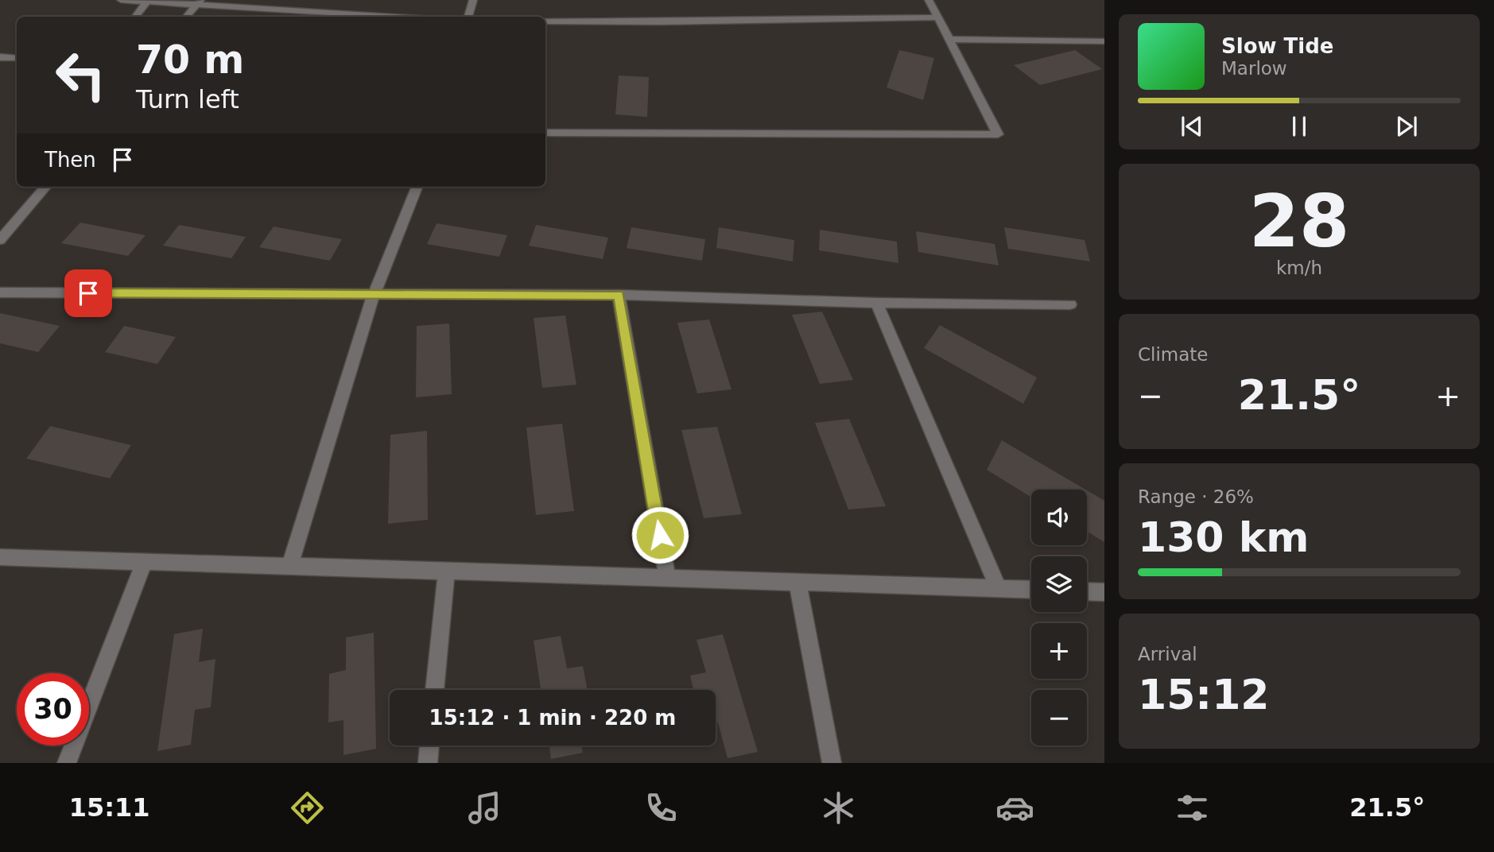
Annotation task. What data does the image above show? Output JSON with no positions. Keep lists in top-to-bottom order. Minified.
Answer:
{"page":{"turn":["70 m","Turn left"],"song":["Slow Tide","Marlow"],"then":"Then","tile":[["28","km/h"],"Climate",["Range · 26%","130 km"],["Arrival","15:12"]],"heat":["−","21.5°","+"],"map_buttons":["+","−"],"limit":"30","trip":"15:12 · 1 min · 220 m","tabs":["15:11","21.5°"]}}
